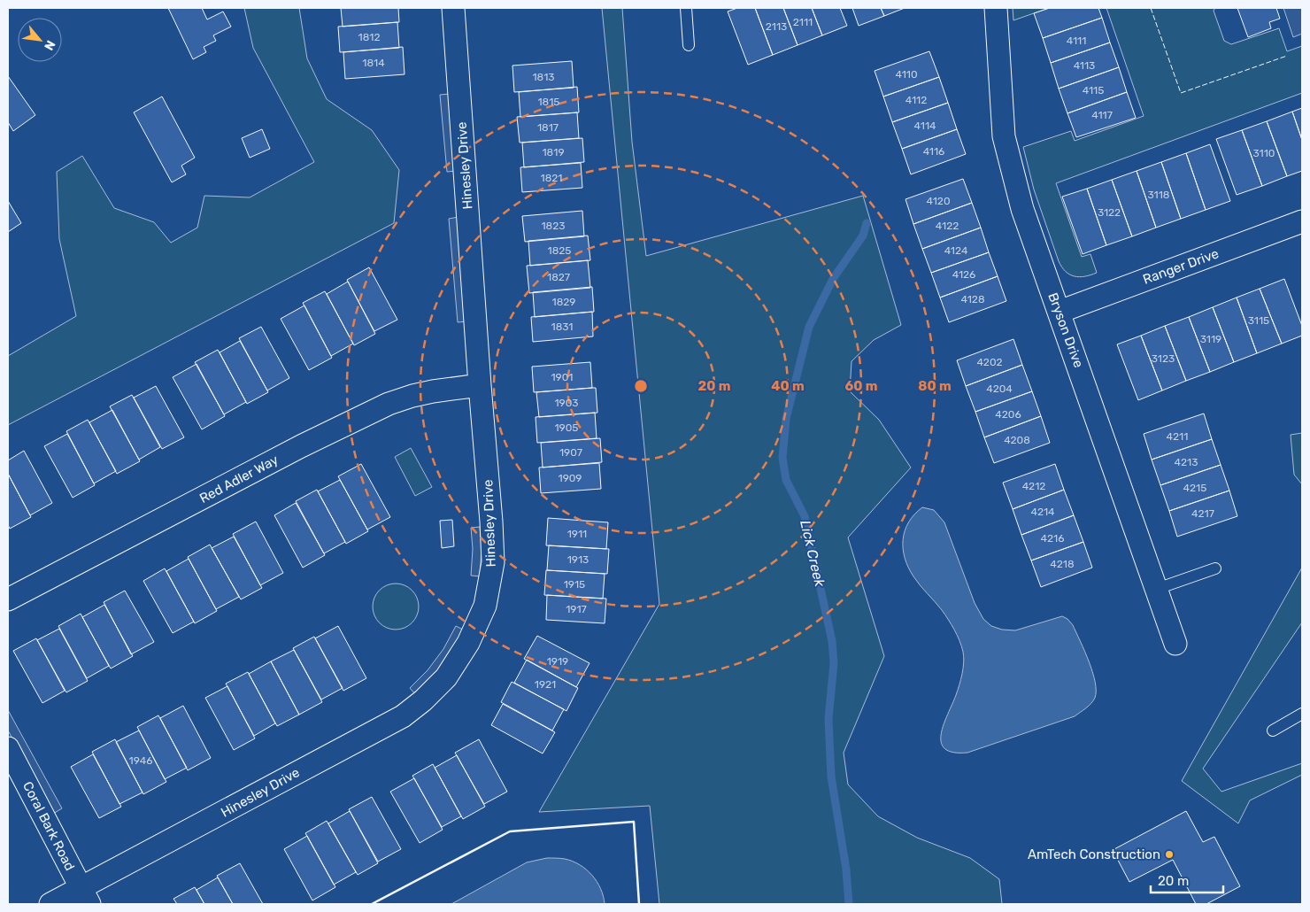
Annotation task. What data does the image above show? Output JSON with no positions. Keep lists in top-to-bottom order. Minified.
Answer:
{"streets":{"street":["Hinesley Drive","Ranger Drive","Bryson Drive","Red Adler Way","Coral Bark Road"]},"crossings":[["Hinesley Drive","Red Adler Way"],["Hinesley Drive","Coral Bark Road"],["Ranger Drive","Bryson Drive"]],"water":["Lick Creek"],"places":["AmTech Construction"],"house_numbers":["2111","2113","1812","4111","1814","4113","4110","1813","4115","4112","1815","4117","4114","1817","4116","1819","3110","1821","3118","4120","3122","1823","4122","1825","4124","4126","1827","4128","1829","3115","1831","3119","3123","4202","1901","4204","1903","4206","1905","4211","4208","1907","4213","1909","4212","4215","4214","4217","1911","4216","1913","4218","1915","1917","1919","1921","1946"],"scale_bar":"20 m","north":"bottom right","rings":["20 m","40 m","60 m","80 m"]}
